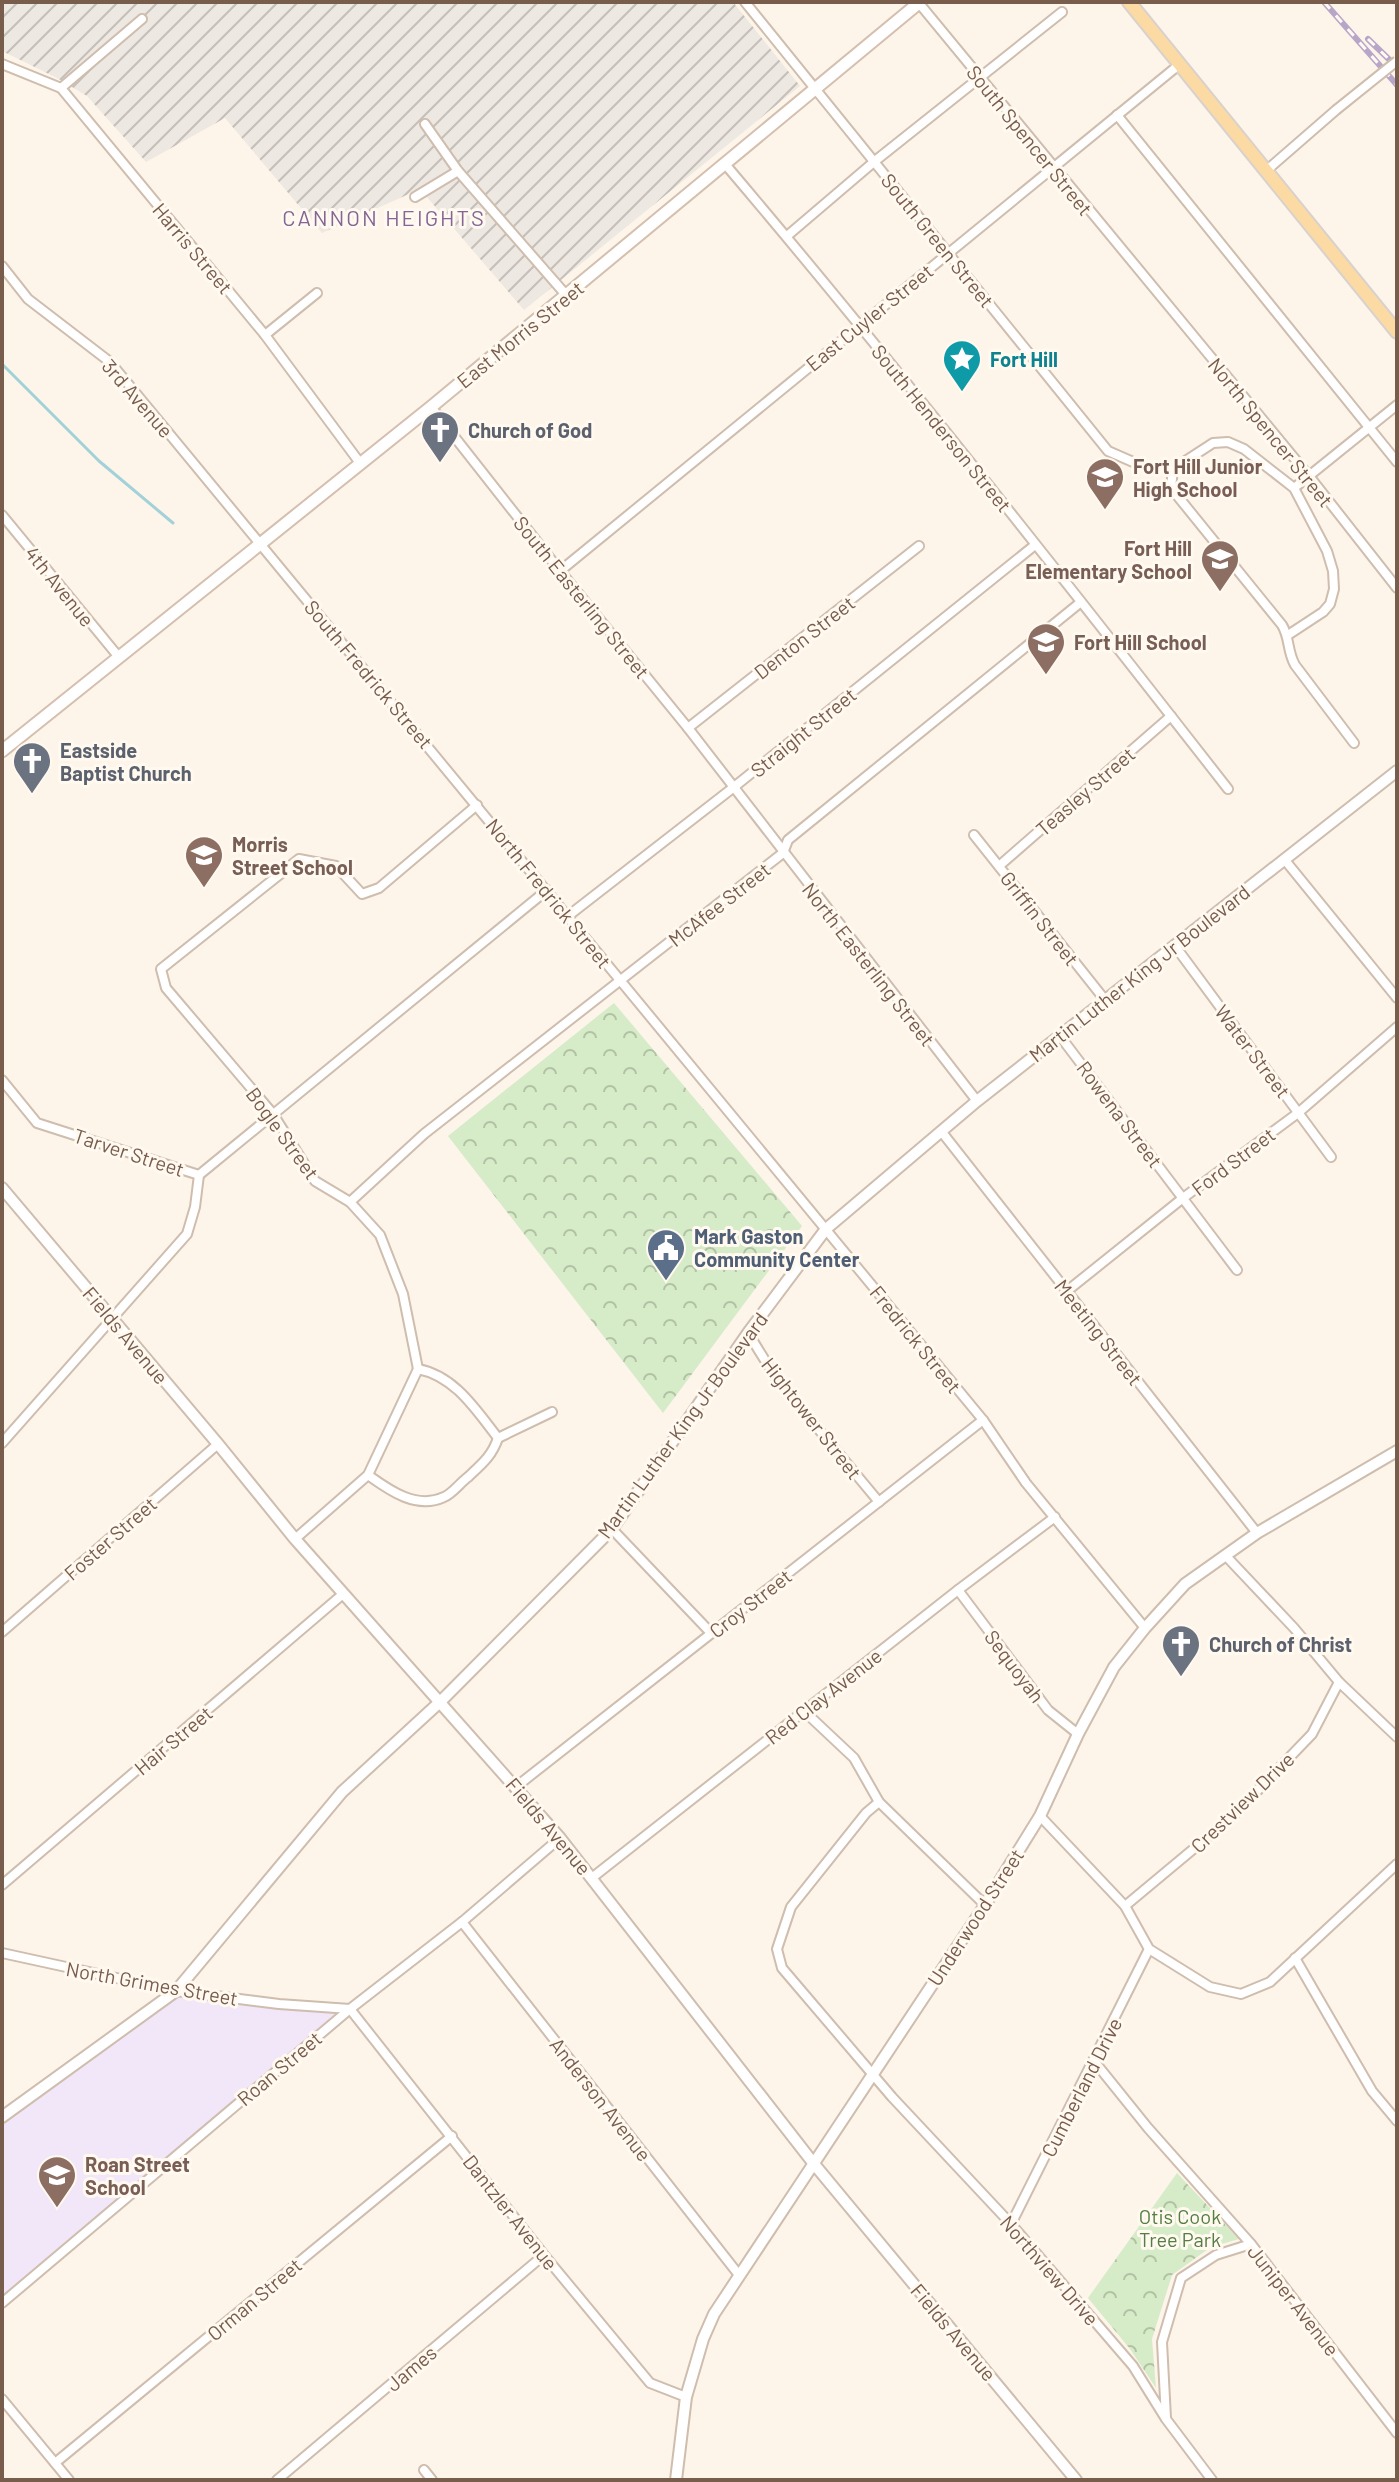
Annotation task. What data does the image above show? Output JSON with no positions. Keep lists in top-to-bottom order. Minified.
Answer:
{"streets":{"main road":["East Morris Street"],"street":["South Spencer Street","South Green Street","Harris Street","East Cuyler Street","3rd Avenue","South Henderson Street","North Spencer Street","4th Avenue","South Easterling Street","Denton Street","South Fredrick Street","Straight Street","Teasley Street","North Fredrick Street","McAfee Street","Griffin Street","North Easterling Street","Martin Luther King Jr Boulevard","Water Street","Rowena Street","Bogle Street","Tarver Street","Ford Street","Meeting Street","Fields Avenue","Fredrick Street","Hightower Street","Foster Street","Croy Street","Sequoyah","Red Clay Avenue","Hair Street","Crestview Drive","Underwood Street","North Grimes Street","Roan Street","Cumberland Drive","Anderson Avenue","Dantzler Avenue","Northview Drive","Orman Street","Juniper Avenue","James"]},"crossings":[["South Spencer Street","East Cuyler Street"],["South Spencer Street","East Morris Street"],["South Spencer Street","North Spencer Street"],["South Green Street","East Cuyler Street"],["South Green Street","East Morris Street"],["Harris Street","East Morris Street"],["East Cuyler Street","South Henderson Street"],["East Cuyler Street","South Easterling Street"],["East Morris Street","3rd Avenue"],["East Morris Street","South Henderson Street"],["East Morris Street","4th Avenue"],["East Morris Street","South Easterling Street"],["East Morris Street","South Fredrick Street"],["3rd Avenue","South Fredrick Street"],["South Henderson Street","Straight Street"],["South Henderson Street","Teasley Street"],["South Henderson Street","McAfee Street"],["South Easterling Street","Denton Street"],["South Easterling Street","Straight Street"],["South Easterling Street","North Easterling Street"],["South Fredrick Street","North Fredrick Street"],["South Fredrick Street","Bogle Street"],["Straight Street","North Fredrick Street"],["Straight Street","North Easterling Street"],["Teasley Street","Griffin Street"],["North Fredrick Street","McAfee Street"],["North Fredrick Street","Bogle Street"],["North Fredrick Street","Fredrick Street"],["McAfee Street","North Easterling Street"],["McAfee Street","Bogle Street"],["McAfee Street","Fredrick Street"],["Griffin Street","Martin Luther King Jr Boulevard"],["North Easterling Street","Martin Luther King Jr Boulevard"],["Martin Luther King Jr Boulevard","Water Street"],["Martin Luther King Jr Boulevard","Rowena Street"],["Martin Luther King Jr Boulevard","Meeting Street"],["Martin Luther King Jr Boulevard","Fields Avenue"],["Martin Luther King Jr Boulevard","Fredrick Street"],["Martin Luther King Jr Boulevard","Hightower Street"],["Martin Luther King Jr Boulevard","North Grimes Street"],["Water Street","Ford Street"],["Rowena Street","Ford Street"],["Tarver Street","Fields Avenue"],["Ford Street","Meeting Street"],["Meeting Street","Underwood Street"],["Fields Avenue","Foster Street"],["Fields Avenue","Croy Street"],["Fields Avenue","Red Clay Avenue"],["Fields Avenue","Hair Street"],["Fields Avenue","Underwood Street"],["Fields Avenue","Roan Street"],["Fredrick Street","Croy Street"],["Fredrick Street","Red Clay Avenue"],["Fredrick Street","Underwood Street"],["Hightower Street","Croy Street"],["Sequoyah","Red Clay Avenue"],["Sequoyah","Underwood Street"],["Underwood Street","Anderson Avenue"],["Underwood Street","Dantzler Avenue"],["Underwood Street","Northview Drive"],["North Grimes Street","Roan Street"],["North Grimes Street","Dantzler Avenue"],["Roan Street","Anderson Avenue"],["Roan Street","Dantzler Avenue"],["Cumberland Drive","Northview Drive"],["Cumberland Drive","Juniper Avenue"],["Dantzler Avenue","Orman Street"],["Dantzler Avenue","James"]],"districts":["CANNON HEIGHTS"],"parks":["Otis Cook Tree Park"],"places":{"place":["Fort Hill"],"church":["Church of God","Eastside Baptist Church","Church of Christ"],"school or university":["Fort Hill Junior High School","Fort Hill Elementary School","Fort Hill School","Morris Street School","Roan Street School"],"public building":["Mark Gaston Community Center"]}}
